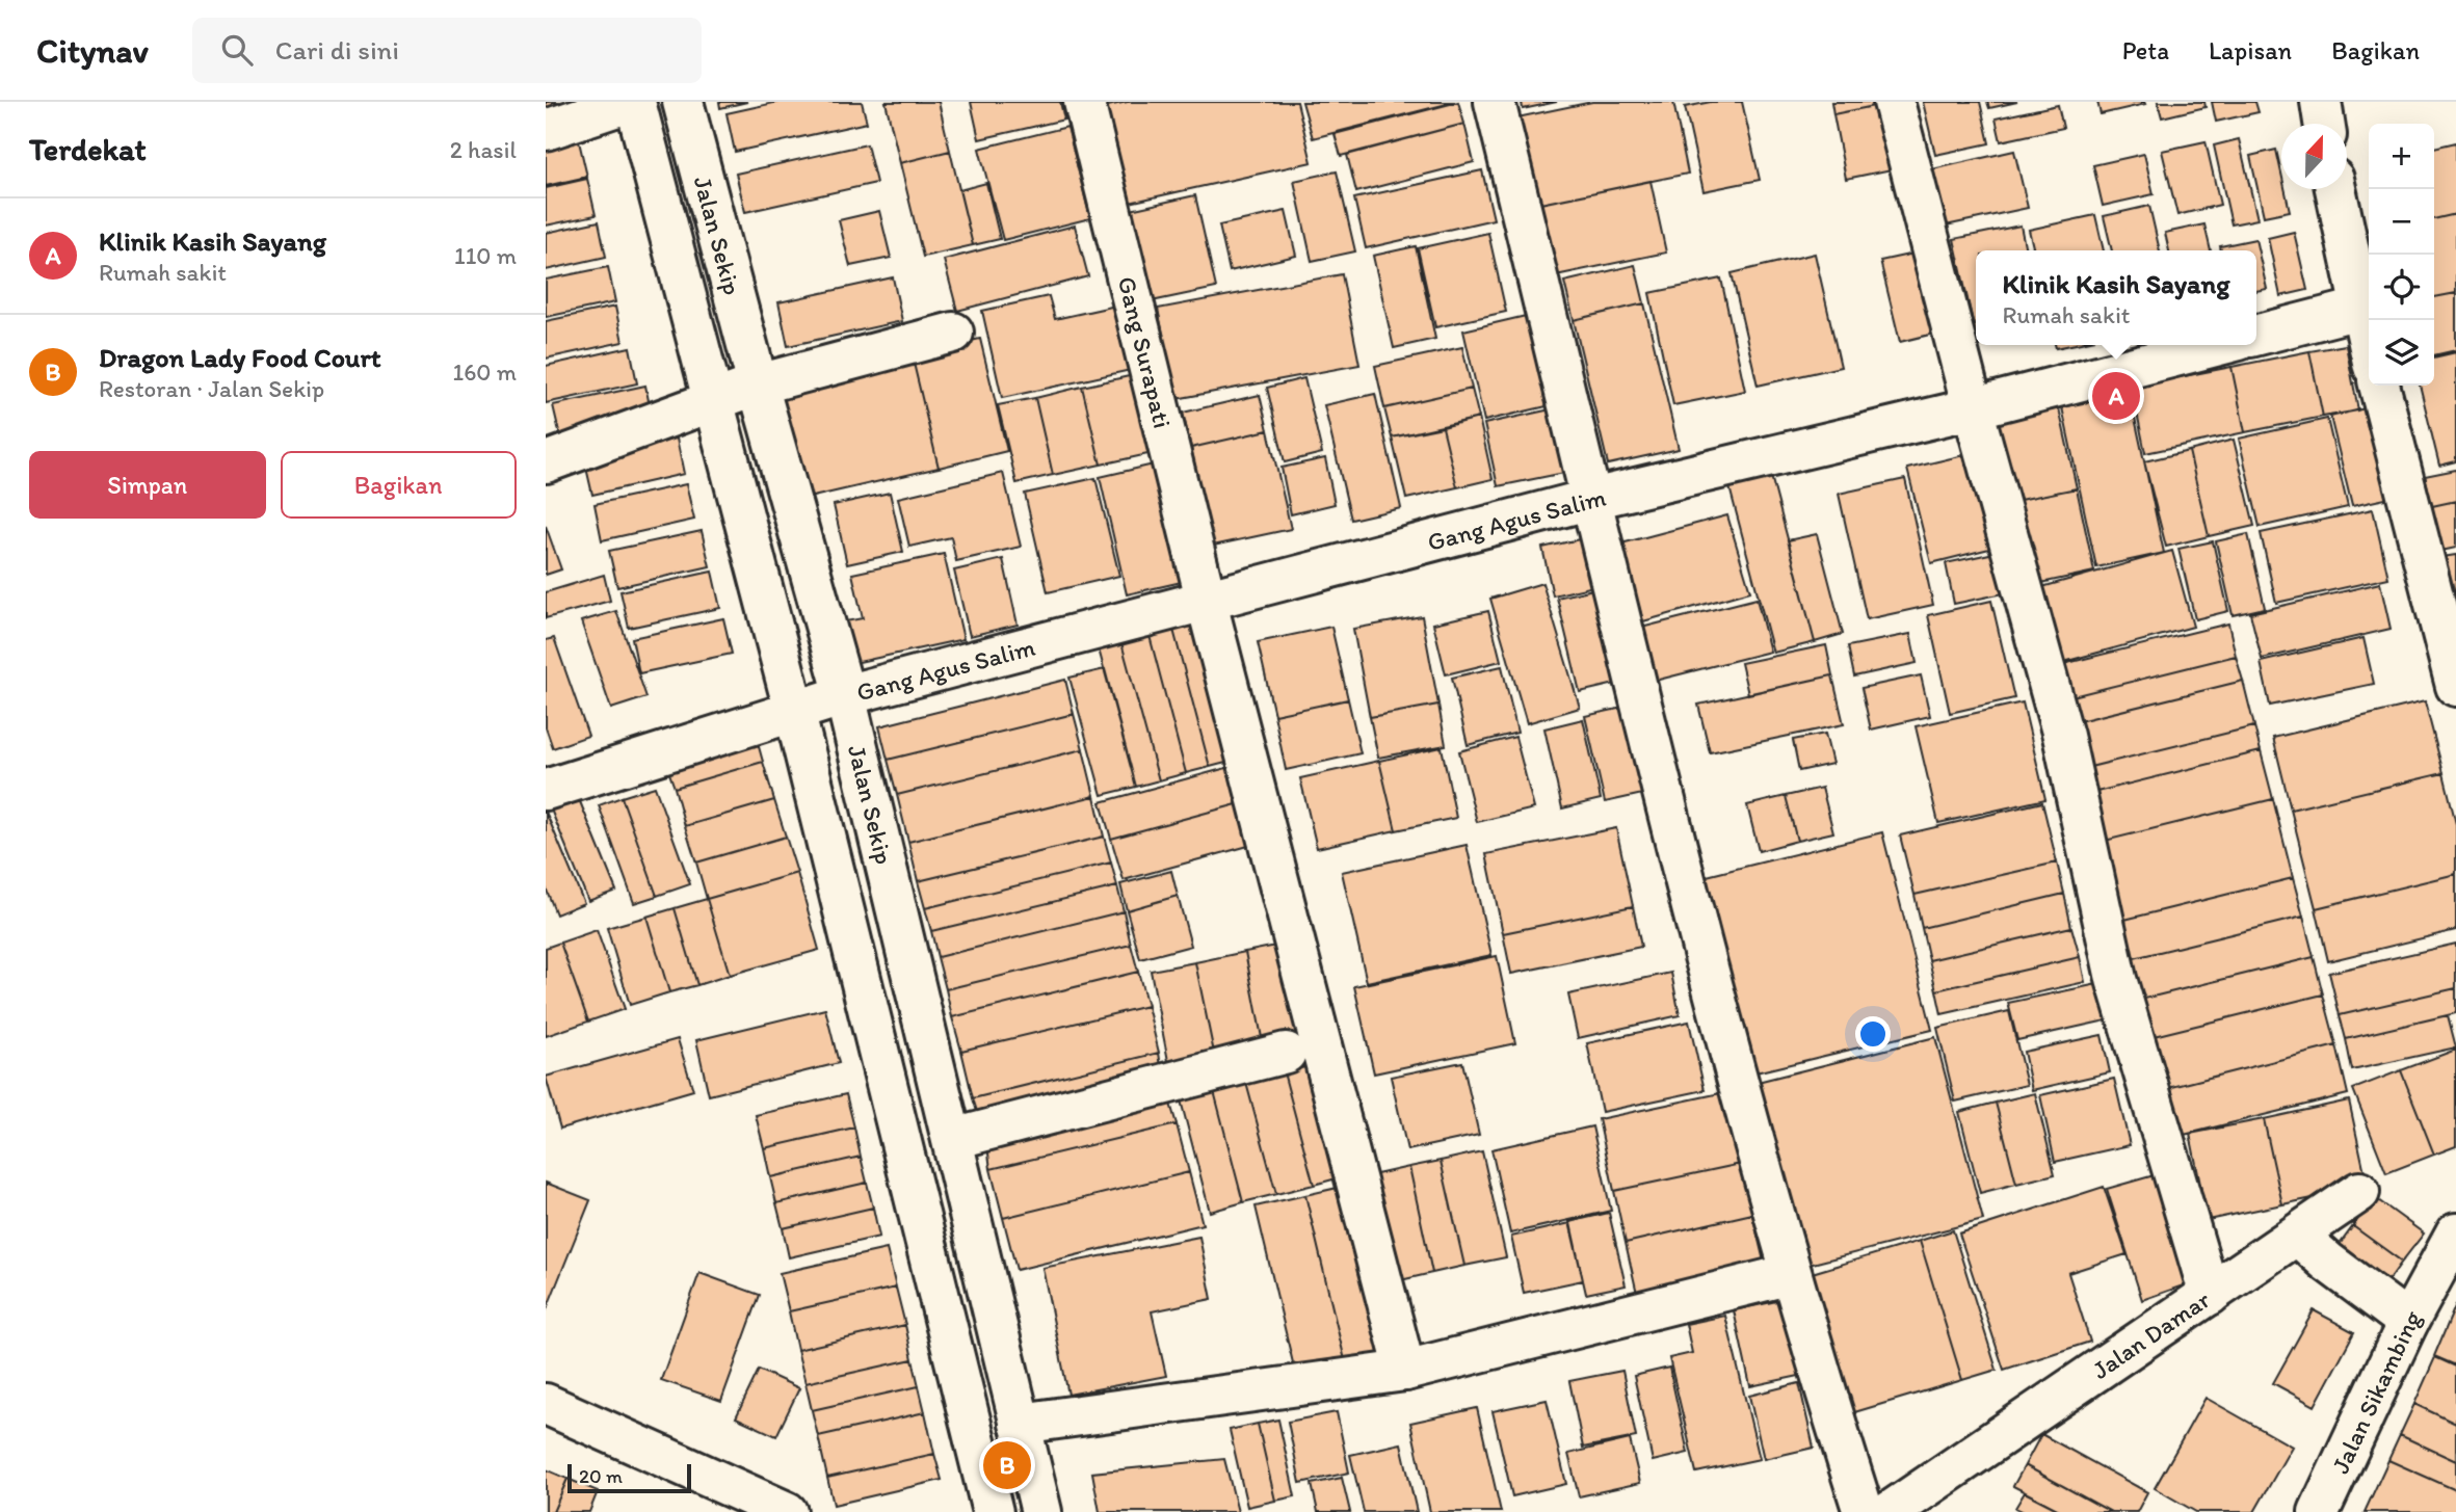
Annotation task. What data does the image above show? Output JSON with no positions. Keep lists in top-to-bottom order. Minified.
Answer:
{"streets":{"street":["Jalan Sekip","Gang Surapati","Gang Agus Salim","Jalan Damar","Jalan Sikambing"]},"crossings":[["Jalan Sekip","Gang Agus Salim"],["Gang Surapati","Gang Agus Salim"]],"scale_bar":"20 m","north":"top","page":{"header":"Citynav","search":"Cari di sini","nav":["Peta","Lapisan","Bagikan"],"heading":["Terdekat","2 hasil"],"map_buttons":["+","−"],"list":[{"mark":"A","name":"Klinik Kasih Sayang","note":"Rumah sakit","value":"110 m"},{"mark":"B","name":"Dragon Lady Food Court","note":"Restoran · Jalan Sekip","value":"160 m"}],"popup":["Klinik Kasih Sayang","Rumah sakit"],"pins":["A","B"],"buttons":["Simpan","Bagikan"],"scale":"20 m"}}
